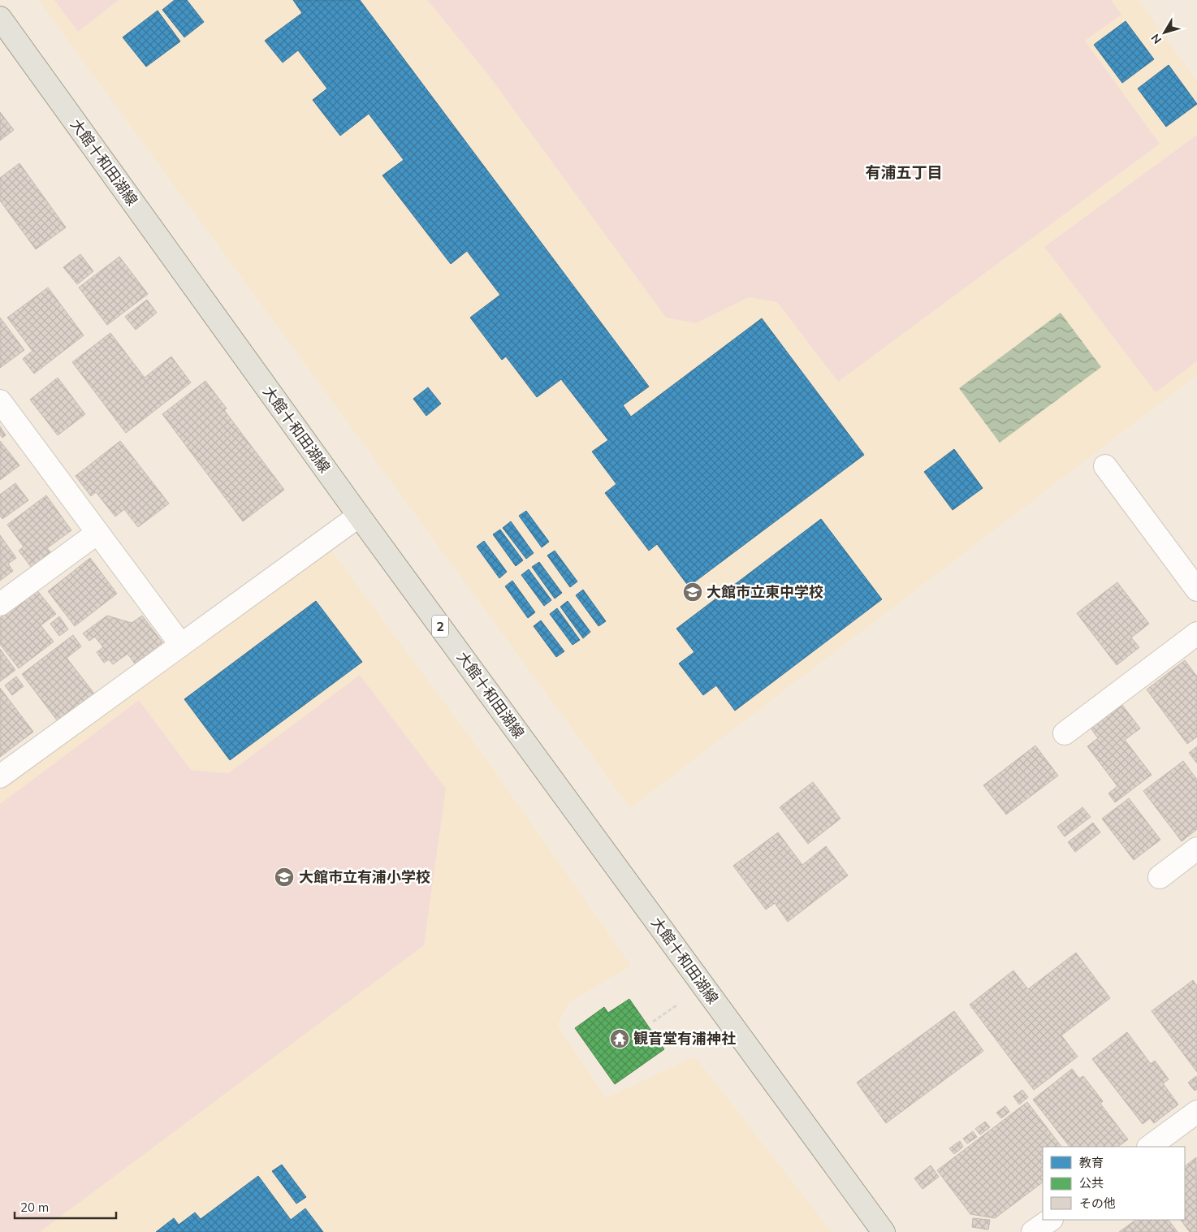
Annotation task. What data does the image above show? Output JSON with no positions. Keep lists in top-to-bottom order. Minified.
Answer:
{"streets":{"main road":["大館十和田湖線","2"]},"districts":["有浦五丁目"],"places":{"school or university":["大館市立東中学校","大館市立有浦小学校"],"temple":["観音堂有浦神社"]},"legend":["教育","公共","その他"],"scale_bar":"20 m","north":"bottom left"}
